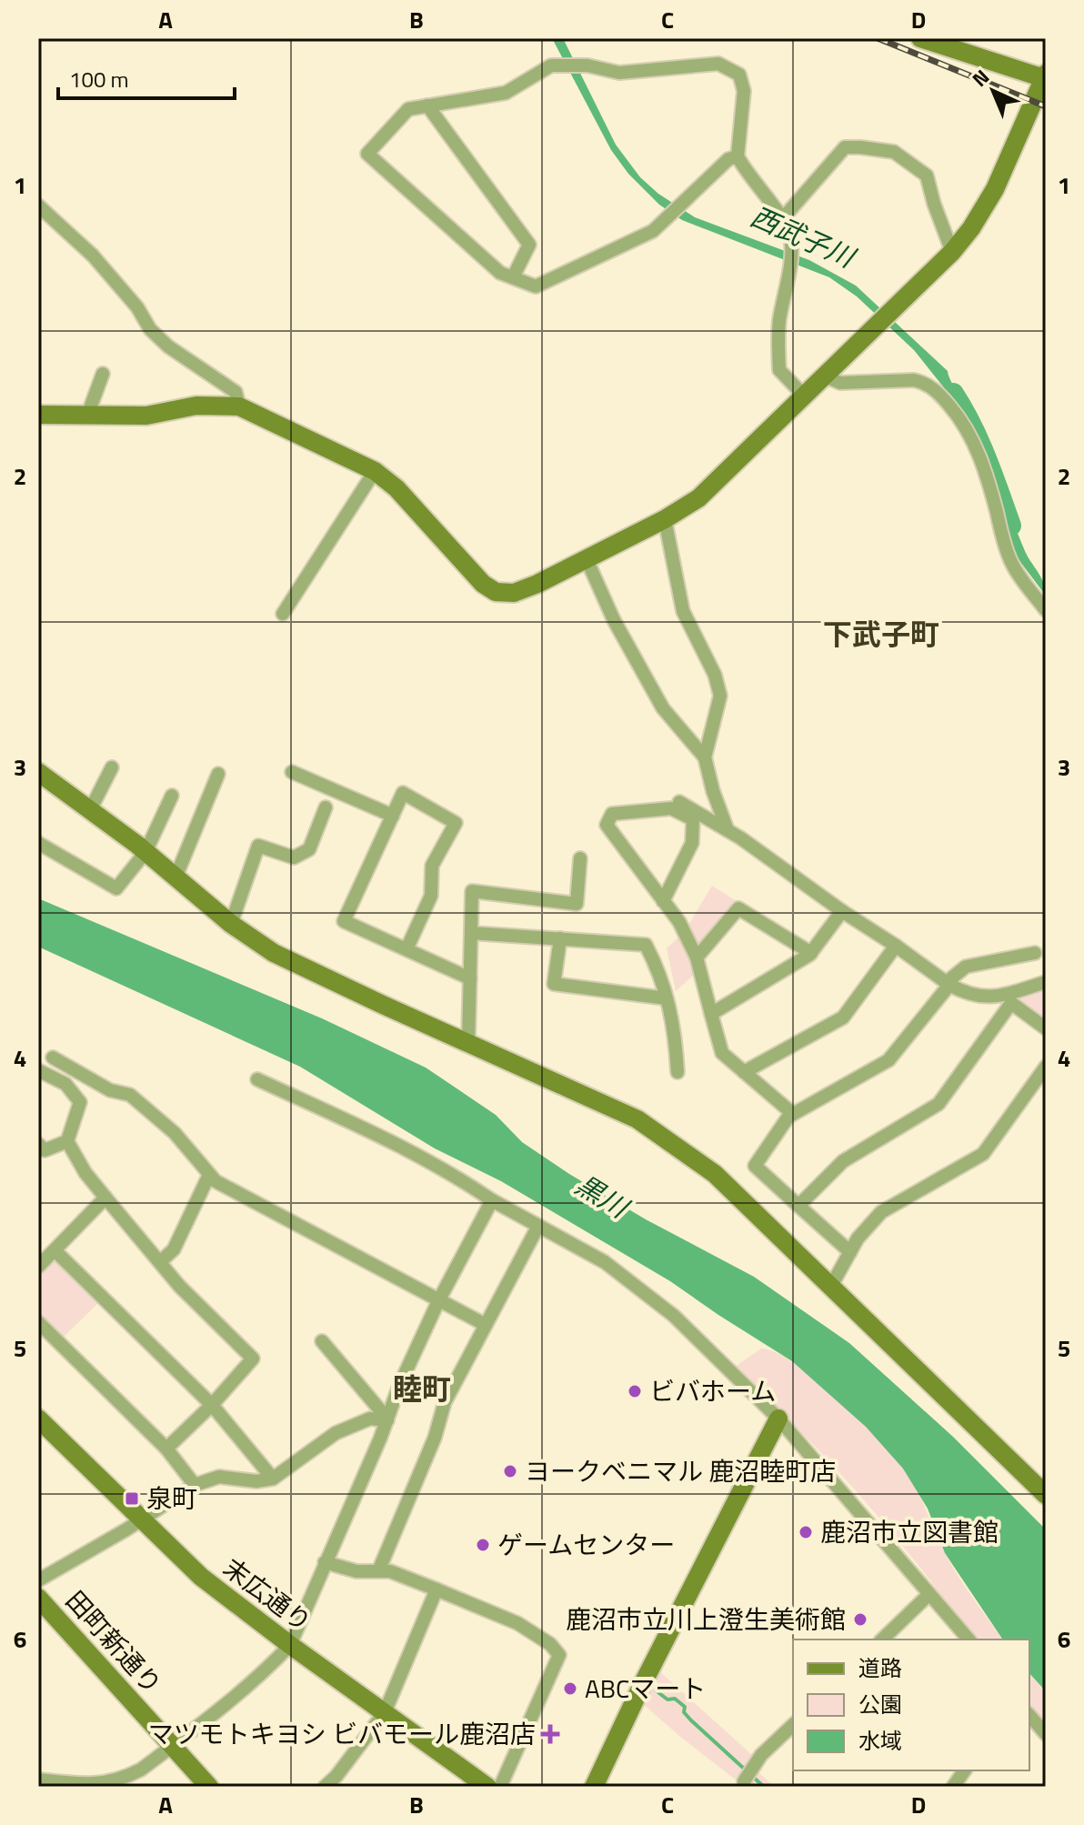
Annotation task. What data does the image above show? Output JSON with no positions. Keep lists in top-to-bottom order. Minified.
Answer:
{"streets":{"street":["末広通り","田町新通り"]},"districts":["下武子町","睦町"],"water":["西武子川","黒川"],"places":{"other":["ビバホーム","ヨークベニマル 鹿沼睦町店","鹿沼市立図書館","ゲームセンター","鹿沼市立川上澄生美術館","ABCマート"],"transit":["泉町"],"health":["マツモトキヨシ ビバモール鹿沼店"]},"legend":["道路","公園","水域"],"scale_bar":"100 m","north":"top left","grid":{"columns":["A","B","C","D"],"rows":["1","2","3","4","5","6"]}}
